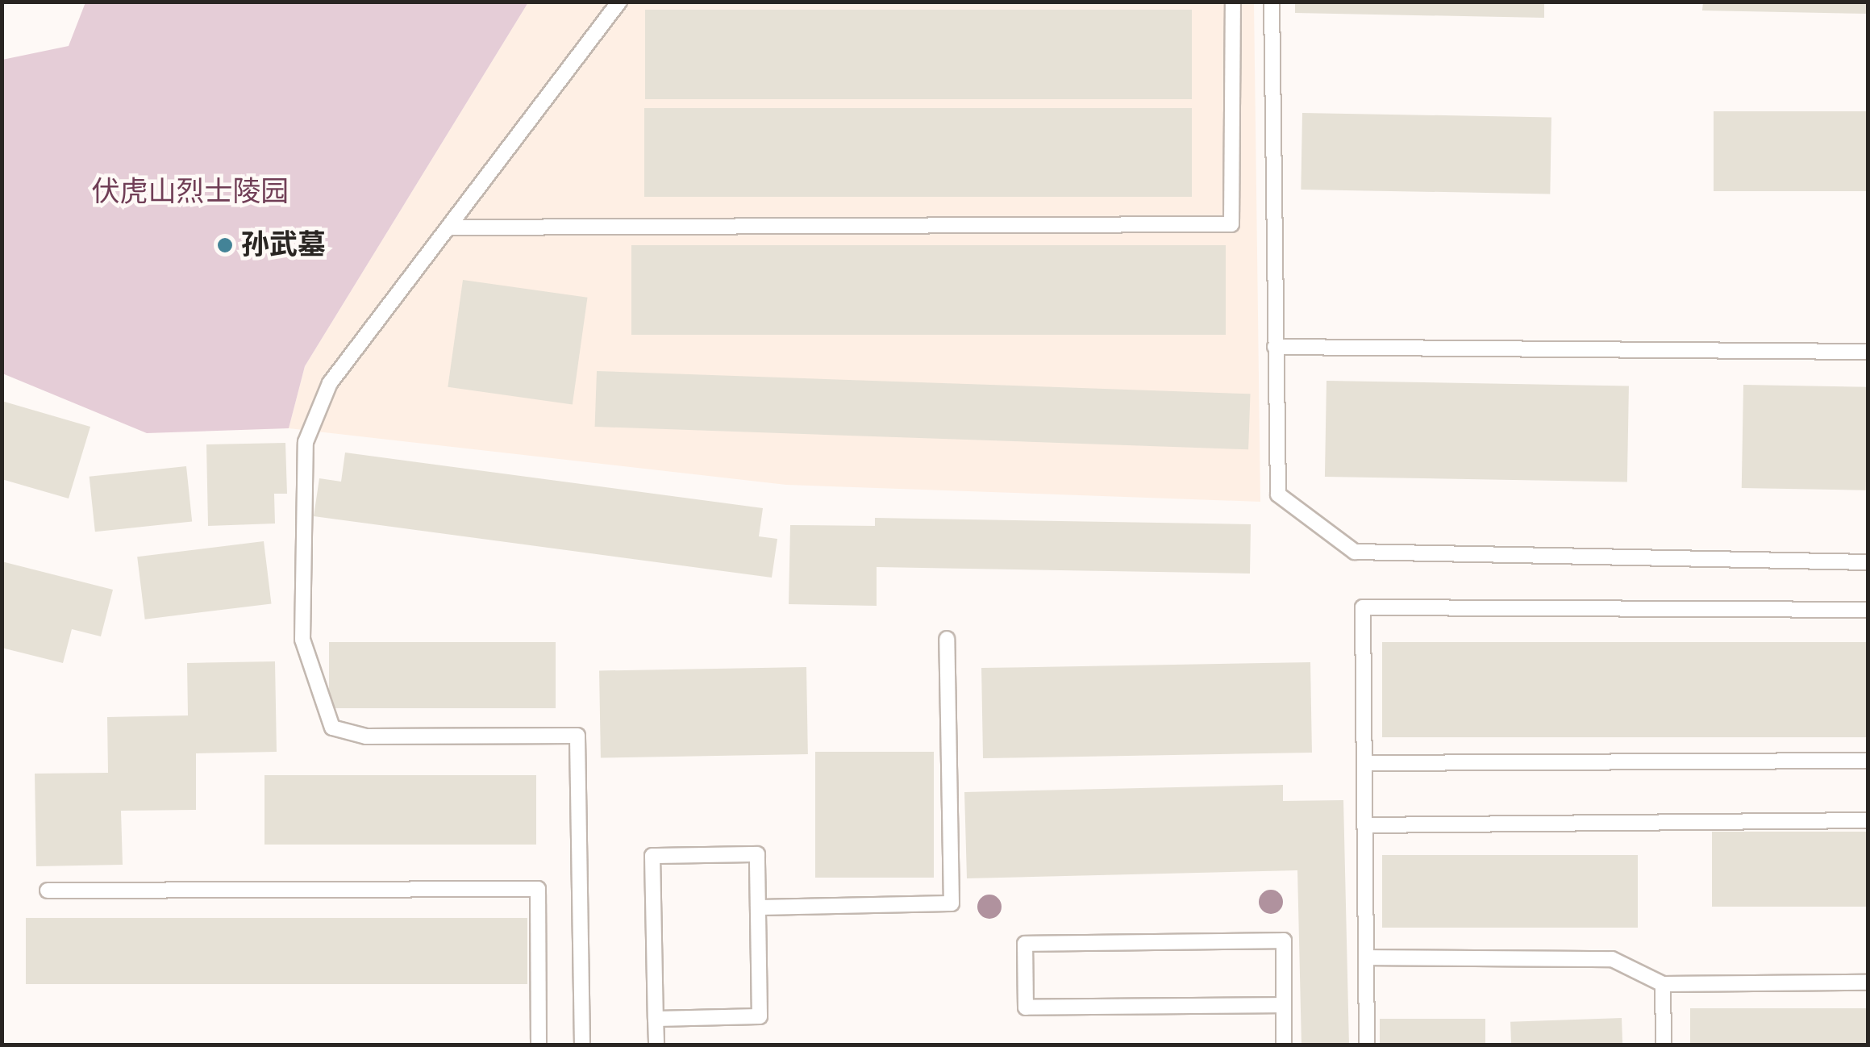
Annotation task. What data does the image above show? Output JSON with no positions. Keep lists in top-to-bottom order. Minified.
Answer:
{"parks":["伏虎山烈士陵园"],"places":["孙武墓"]}
